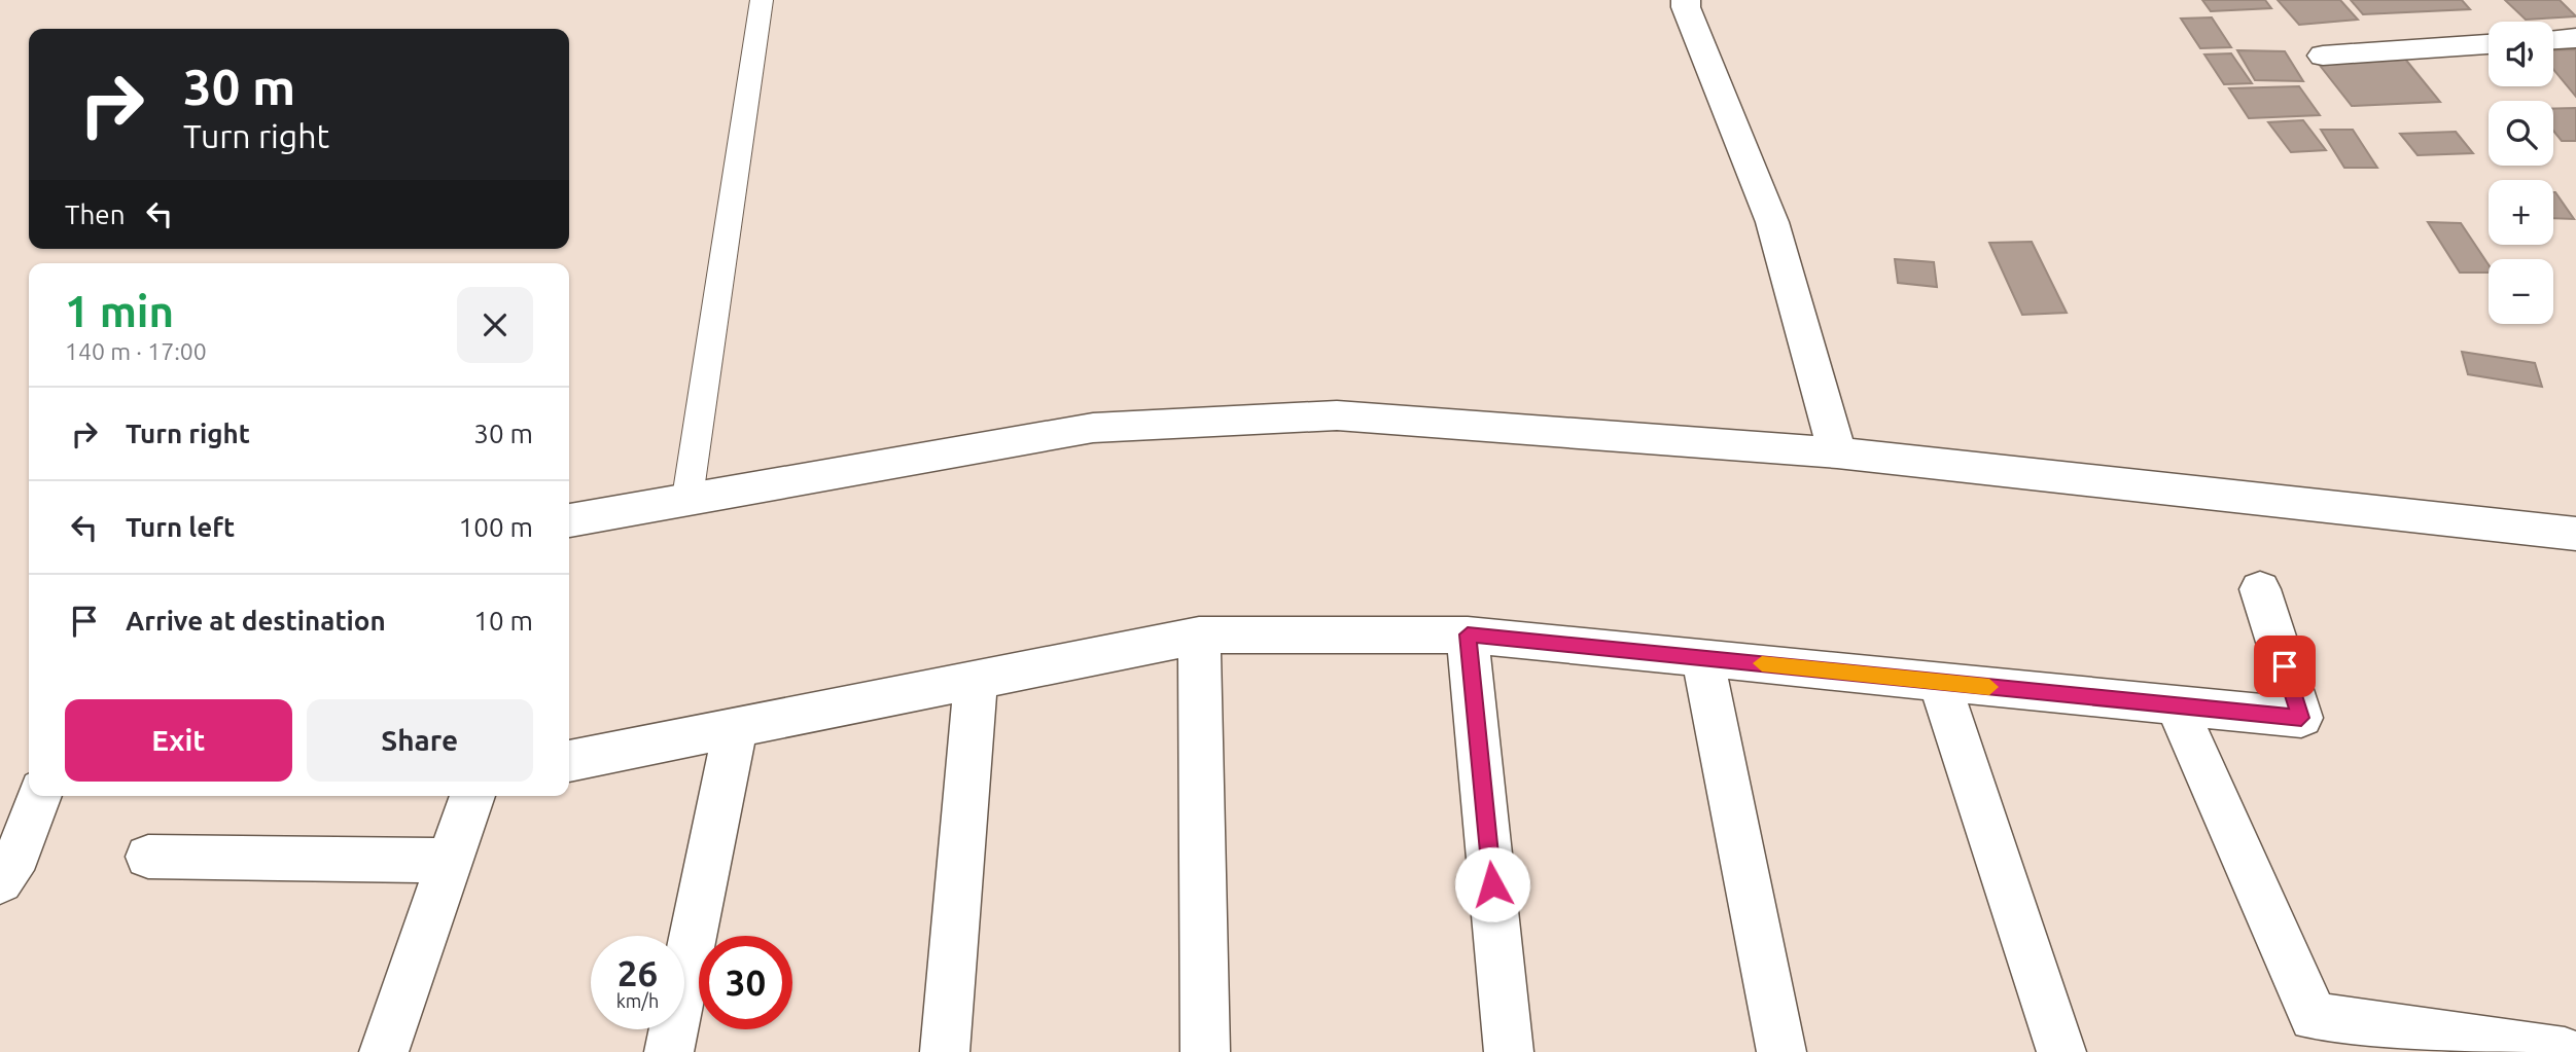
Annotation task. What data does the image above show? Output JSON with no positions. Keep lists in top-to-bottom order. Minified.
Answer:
{"page":{"map_buttons":["+","−"],"turn":["30 m","Turn right"],"then":"Then","heading":["1 min","140 m · 17:00"],"list":[{"name":"Turn right","value":"30 m"},{"name":"Turn left","value":"100 m"},{"name":"Arrive at destination","value":"10 m"}],"buttons":["Exit","Share"],"speed":"26 km/h","limit":"30"}}
